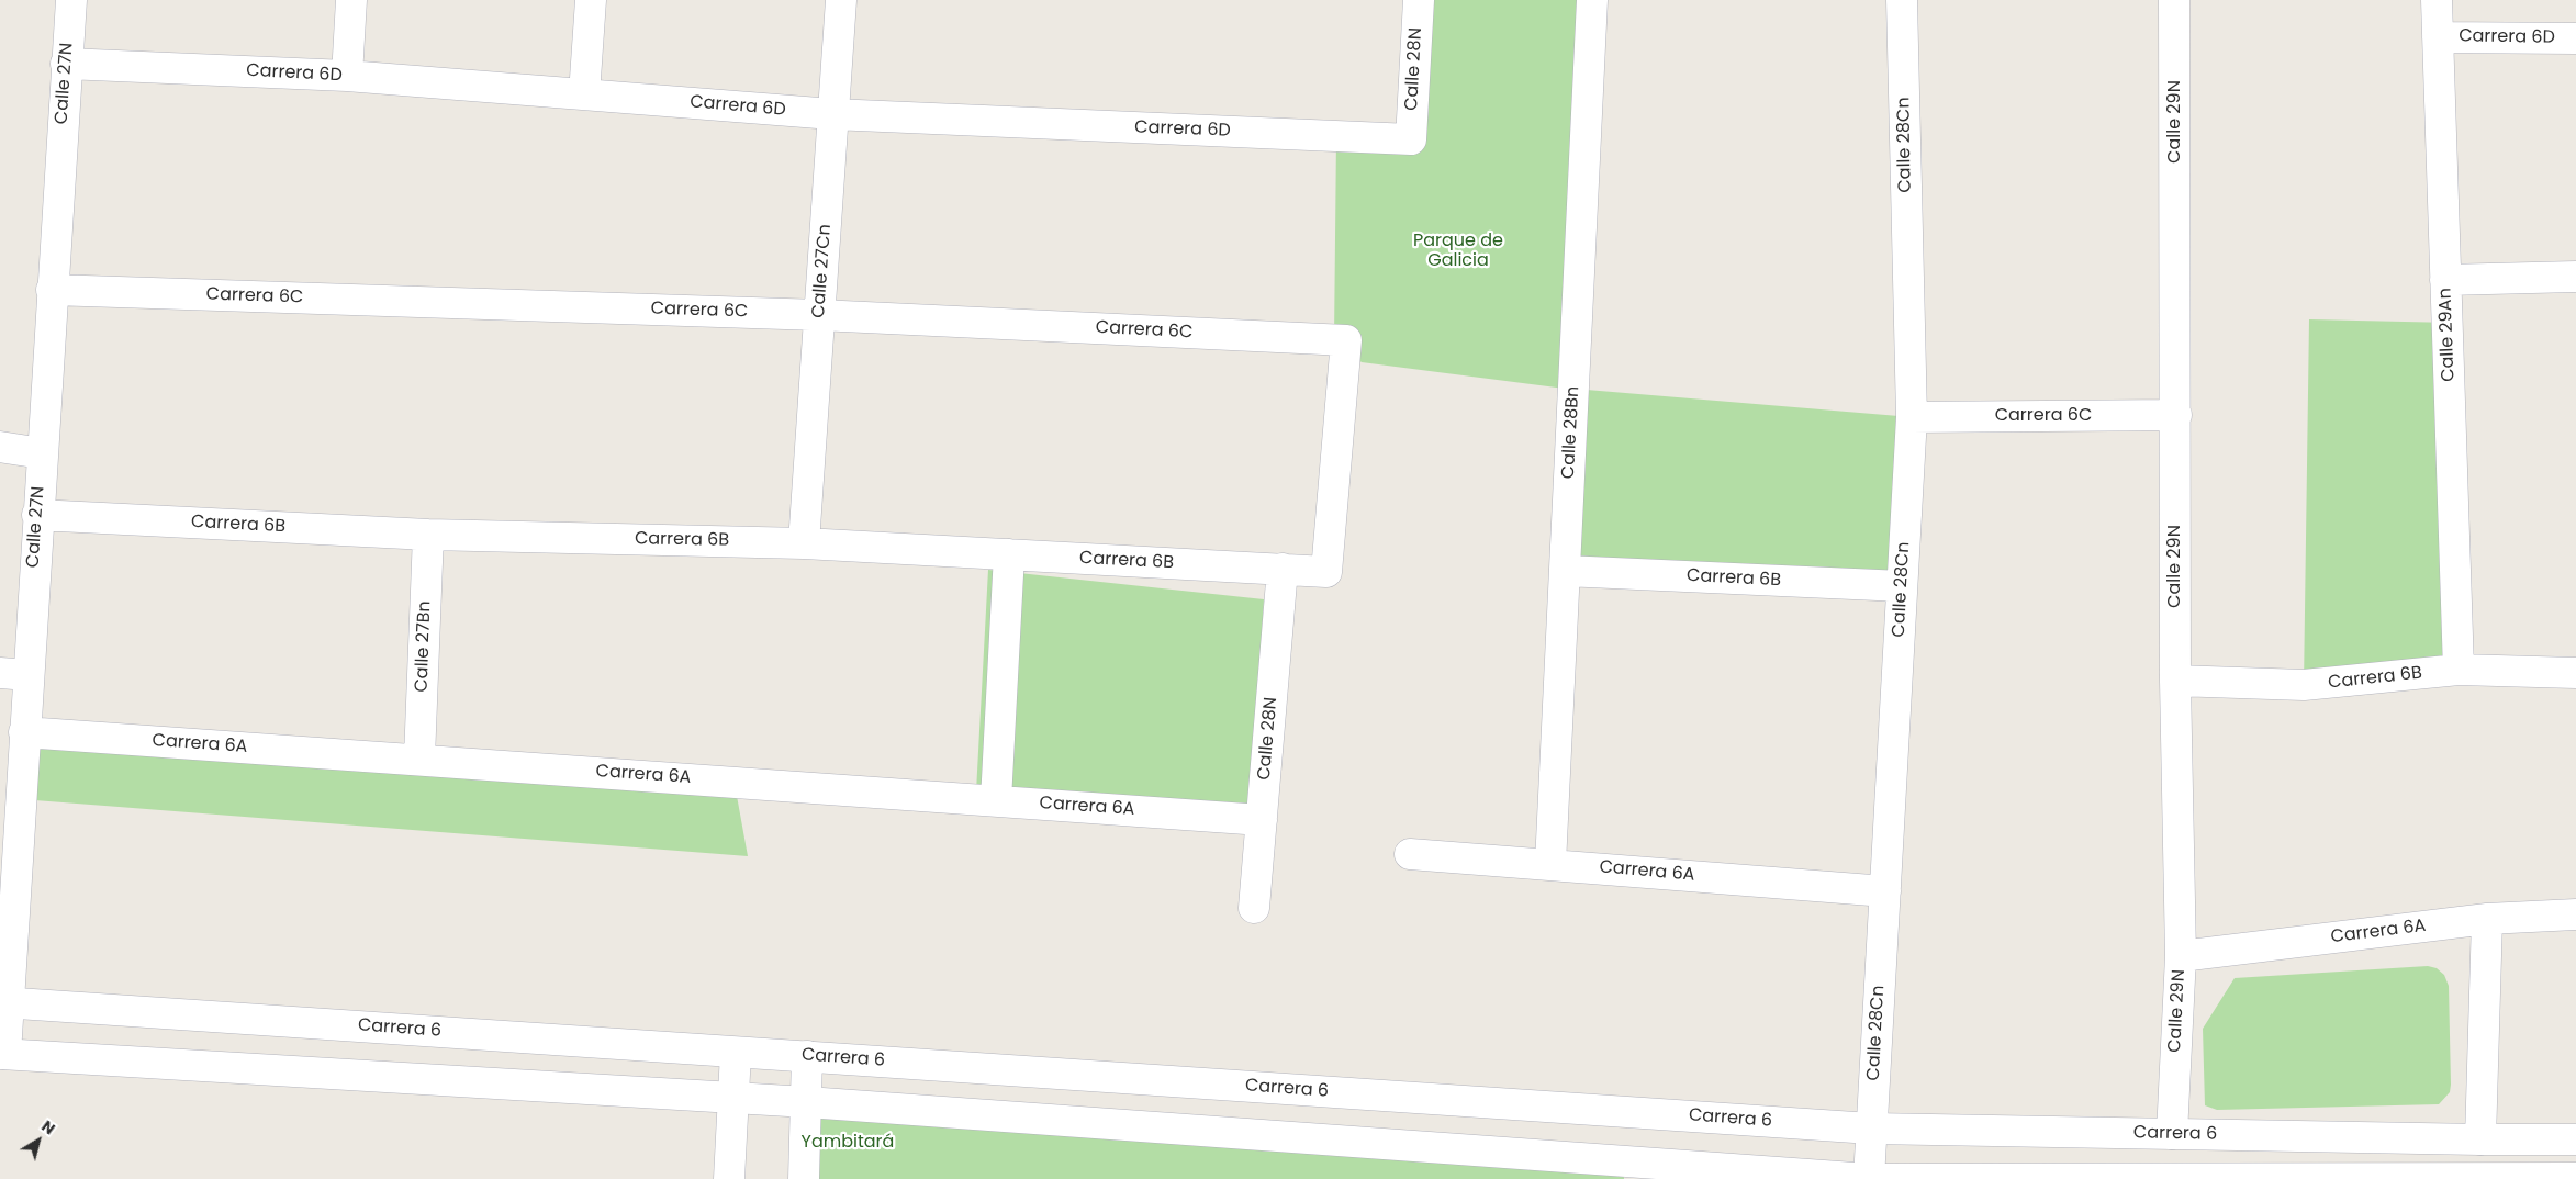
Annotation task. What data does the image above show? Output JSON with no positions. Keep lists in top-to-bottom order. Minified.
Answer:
{"streets":{"street":["Carrera 6D","Calle 28N","Calle 27N","Calle 29N","Calle 28Cn","Calle 27Cn","Carrera 6C","Calle 29An","Calle 28Bn","Carrera 6B","Calle 27Bn","Carrera 6A","Carrera 6"]},"crossings":[["Carrera 6D","Calle 28N"],["Carrera 6D","Calle 27N"],["Carrera 6D","Calle 27Cn"],["Carrera 6D","Calle 29An"],["Calle 28N","Carrera 6B"],["Calle 28N","Carrera 6A"],["Calle 27N","Carrera 6C"],["Calle 27N","Carrera 6B"],["Calle 27N","Carrera 6A"],["Calle 27N","Carrera 6"],["Calle 29N","Carrera 6C"],["Calle 29N","Carrera 6B"],["Calle 29N","Carrera 6A"],["Calle 29N","Carrera 6"],["Calle 28Cn","Carrera 6C"],["Calle 28Cn","Carrera 6B"],["Calle 28Cn","Carrera 6A"],["Calle 28Cn","Carrera 6"],["Calle 27Cn","Carrera 6C"],["Calle 27Cn","Carrera 6B"],["Carrera 6C","Carrera 6B"],["Calle 29An","Carrera 6B"],["Calle 28Bn","Carrera 6B"],["Calle 28Bn","Carrera 6A"],["Carrera 6B","Calle 27Bn"],["Calle 27Bn","Carrera 6A"]],"parks":["Parque de Galicia","Yambitará"],"north":"top right"}
